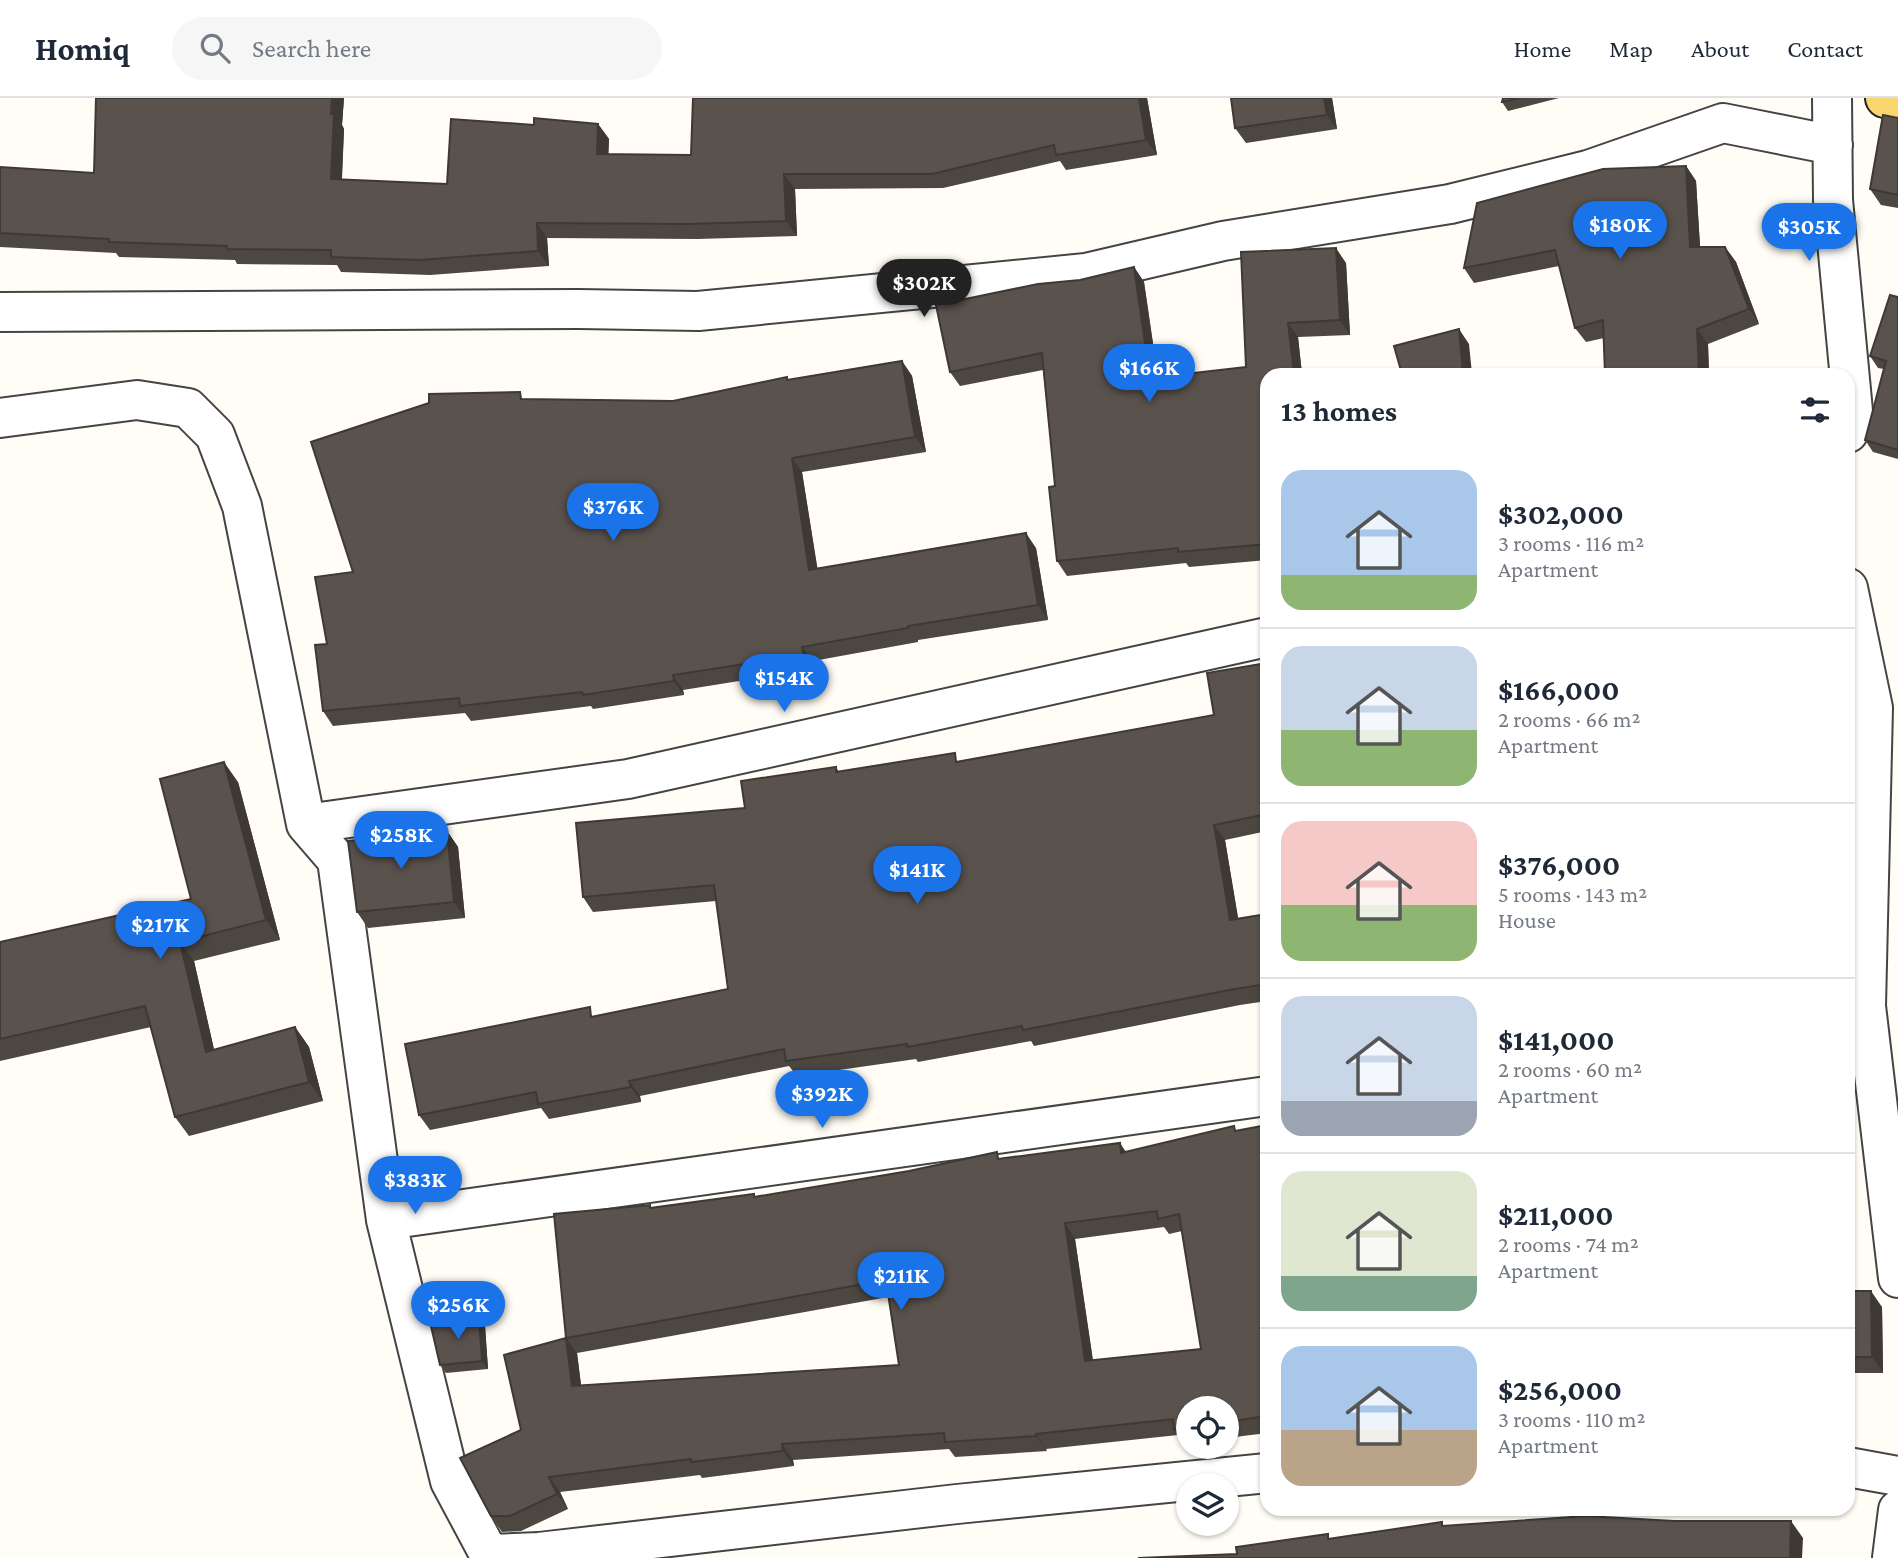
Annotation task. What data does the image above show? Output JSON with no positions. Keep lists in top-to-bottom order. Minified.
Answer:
{"page":{"header":"Homiq","search":"Search here","nav":["Home","Map","About","Contact"],"price":["$180K","$305K","$302K","$166K","$376K","$154K","$258K","$141K","$217K","$392K","$383K","$211K","$256K"],"heading":"13 homes","list":[{"name":"$302,000","note":"3 rooms · 116 m² · Apartment"},{"name":"$166,000","note":"2 rooms · 66 m² · Apartment"},{"name":"$376,000","note":"5 rooms · 143 m² · House"},{"name":"$141,000","note":"2 rooms · 60 m² · Apartment"},{"name":"$211,000","note":"2 rooms · 74 m² · Apartment"},{"name":"$256,000","note":"3 rooms · 110 m² · Apartment"}]}}
